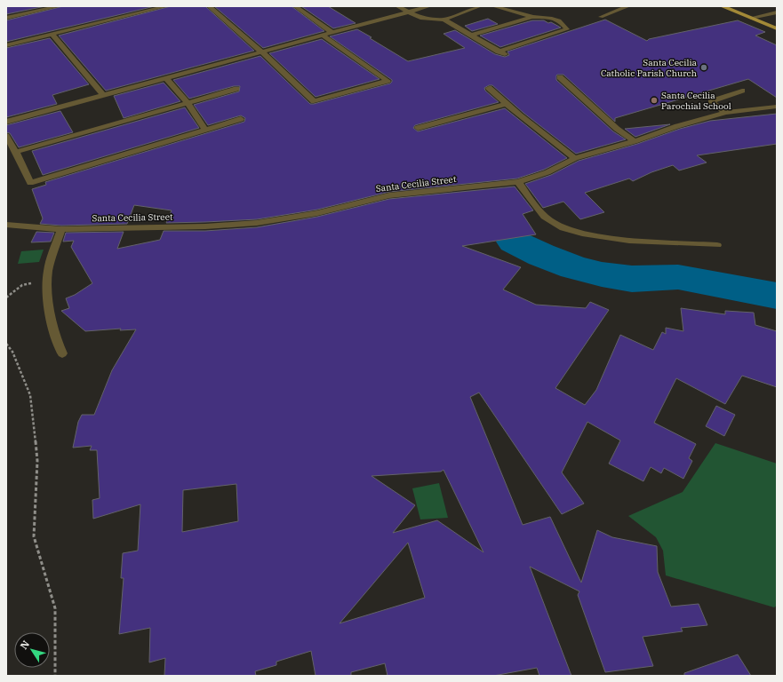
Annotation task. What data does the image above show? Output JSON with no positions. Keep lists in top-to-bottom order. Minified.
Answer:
{"streets":{"street":["Santa Cecilia Street"]},"places":["Santa Cecilia Catholic Parish Church","Santa Cecilia Parochial School"],"north":"top left"}
